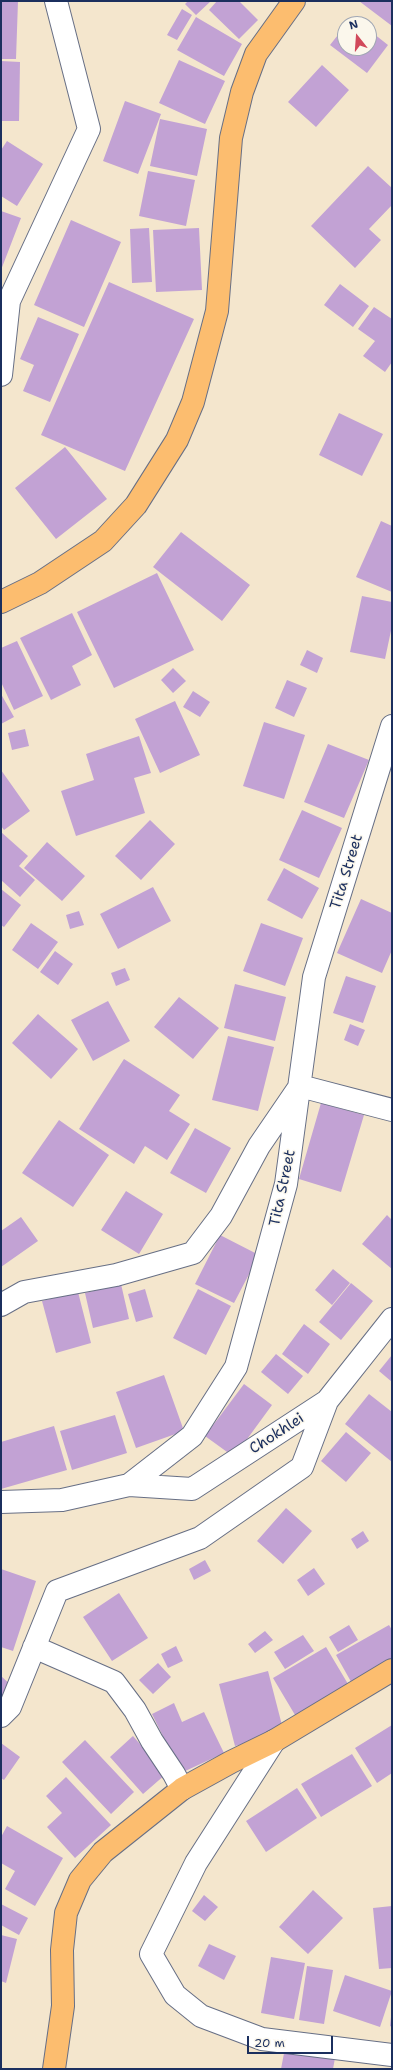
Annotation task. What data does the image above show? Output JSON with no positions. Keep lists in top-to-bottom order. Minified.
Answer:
{"streets":{"street":["Tita Street","Chokhlei"]},"crossings":[["Tita Street","Chokhlei"]],"scale_bar":"20 m","north":"top"}
